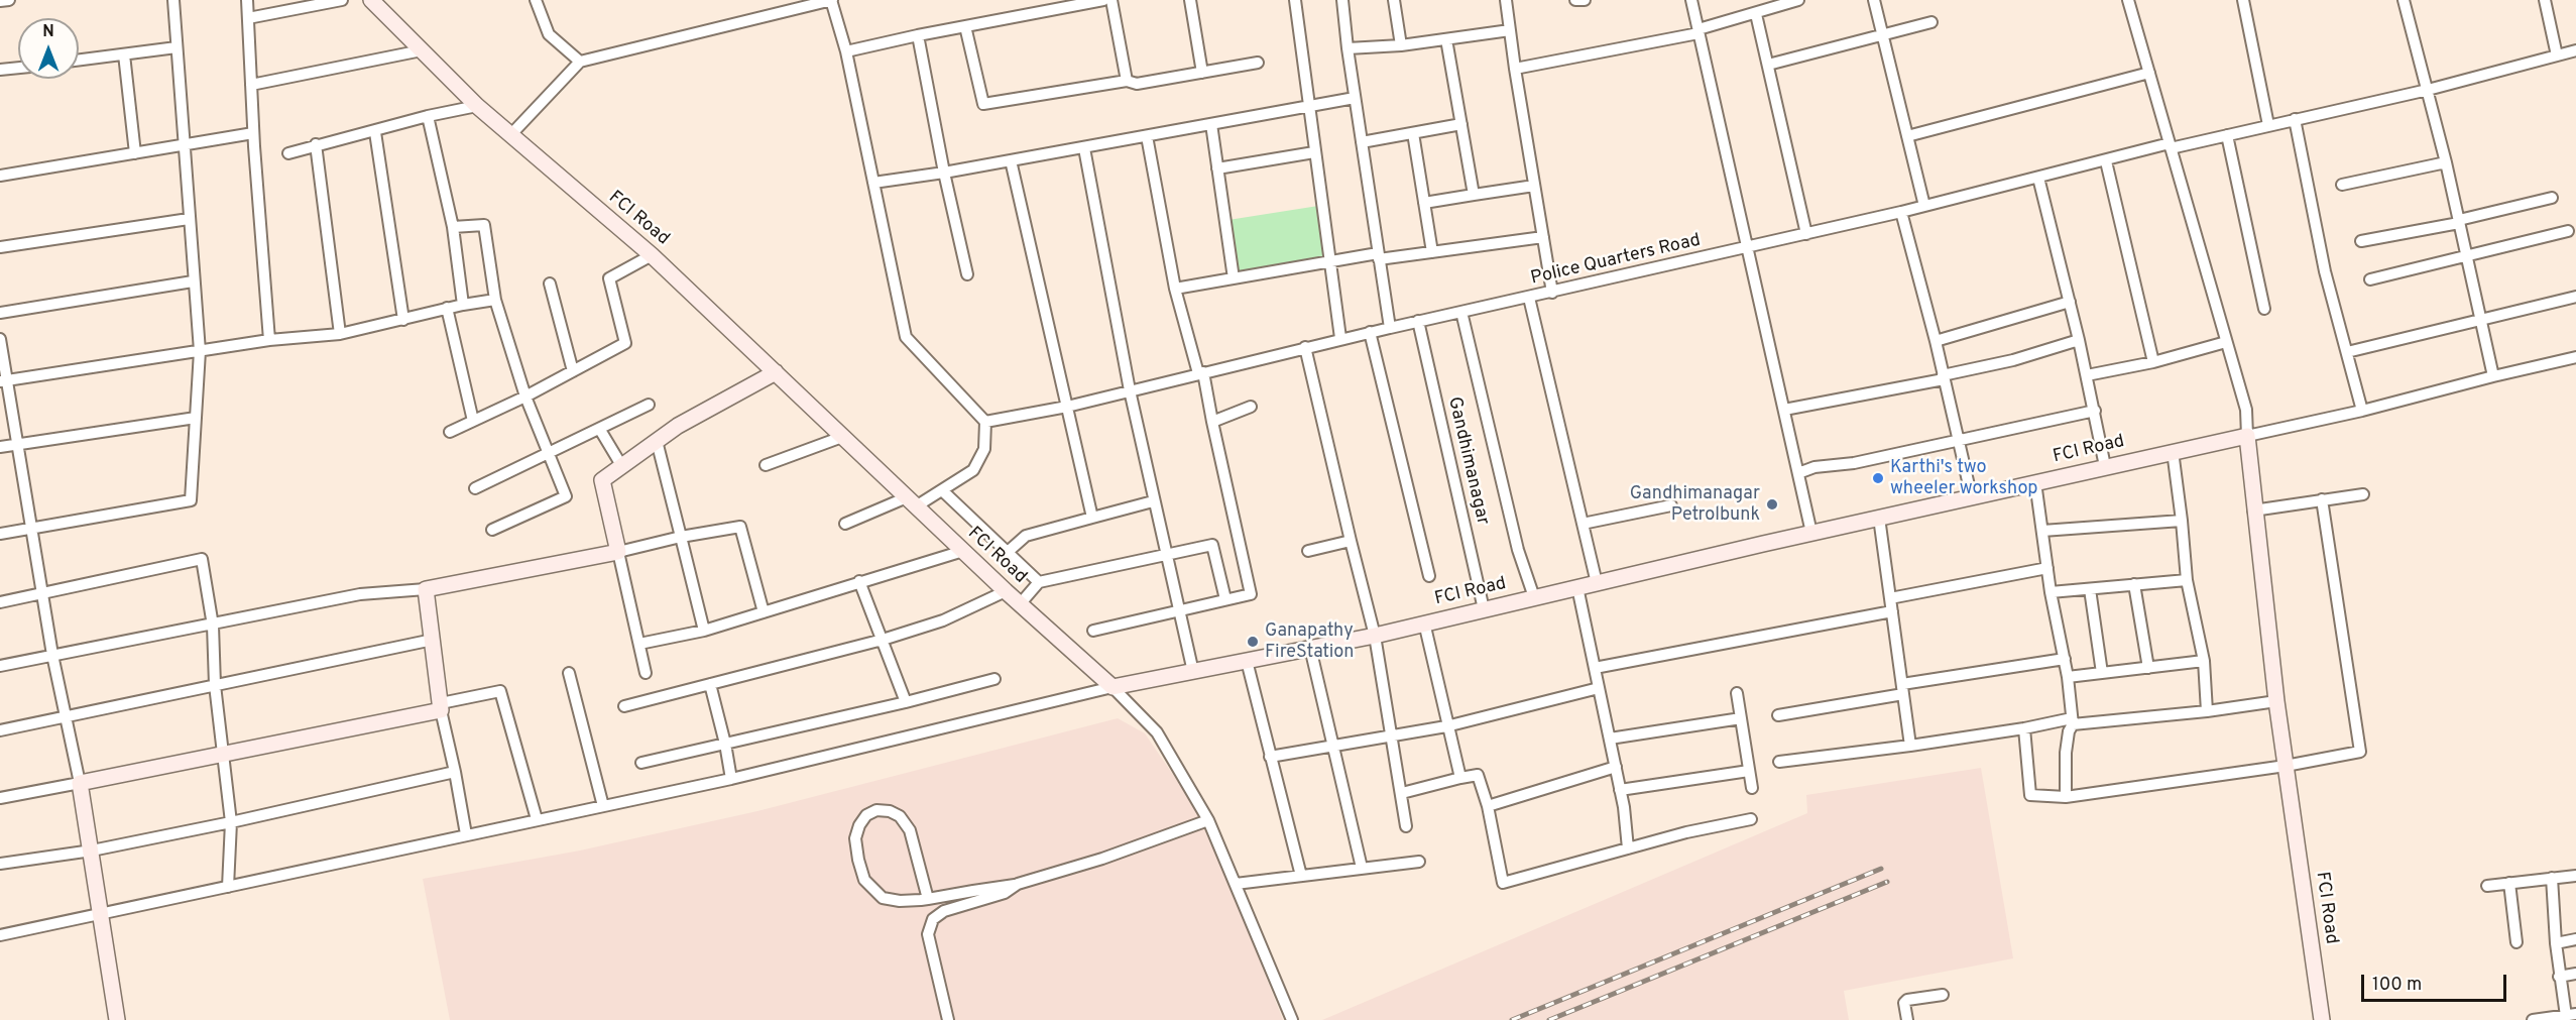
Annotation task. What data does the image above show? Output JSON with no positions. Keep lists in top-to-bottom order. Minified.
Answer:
{"streets":{"street":["FCI Road","Police Quarters Road","Gandhimanagar"]},"crossings":[["FCI Road","Gandhimanagar"],["Police Quarters Road","Gandhimanagar"]],"places":["Karthi's two wheeler workshop","Gandhimanagar Petrolbunk","Ganapathy FireStation"],"scale_bar":"100 m","north":"top"}
